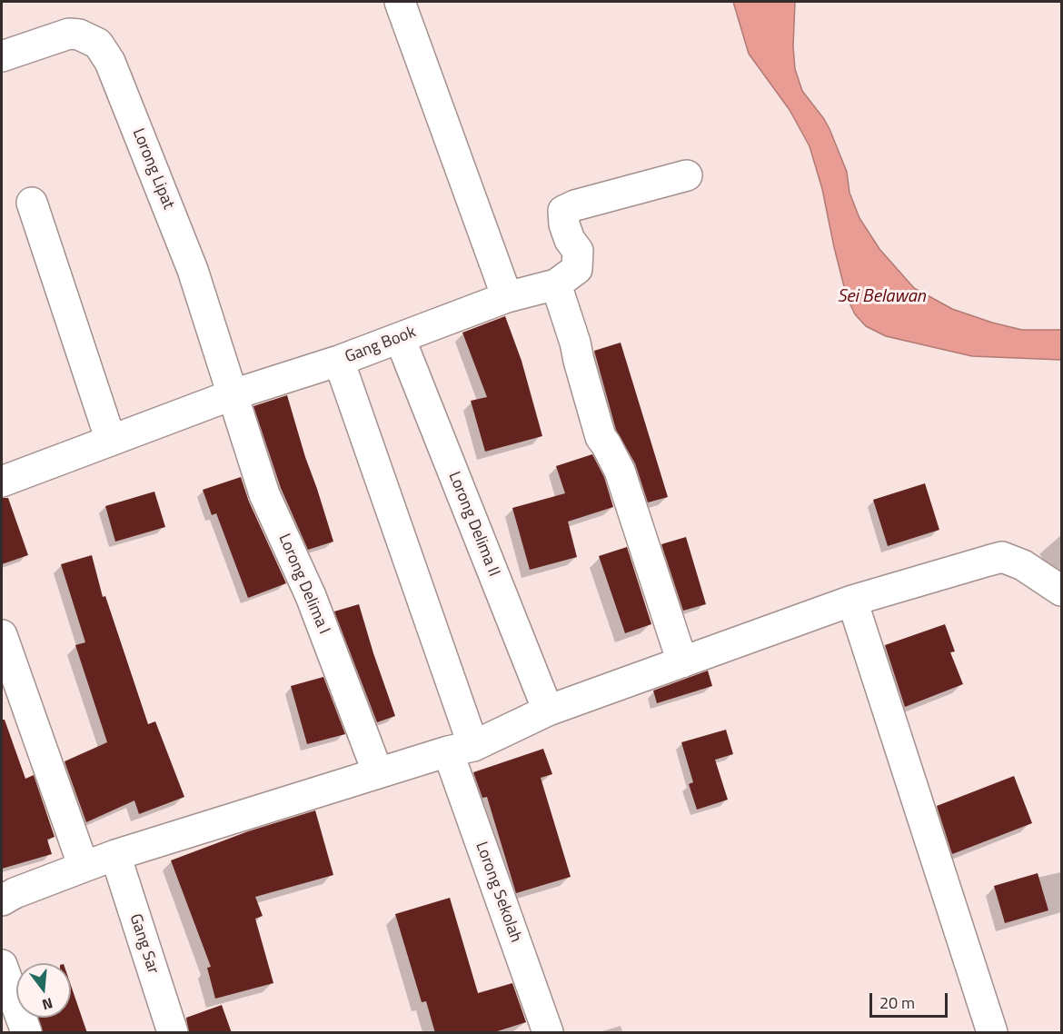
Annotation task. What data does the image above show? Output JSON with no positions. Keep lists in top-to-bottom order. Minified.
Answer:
{"streets":{"street":["Lorong Lipat","Gang Book","Lorong Delima II","Lorong Delima I","Lorong Sekolah","Gang Sar"]},"crossings":[["Lorong Lipat","Gang Book"],["Lorong Lipat","Lorong Delima I"],["Gang Book","Lorong Delima II"],["Gang Book","Lorong Delima I"],["Gang Book","Lorong Sekolah"]],"water":["Sei Belawan"],"scale_bar":"20 m","north":"bottom"}
